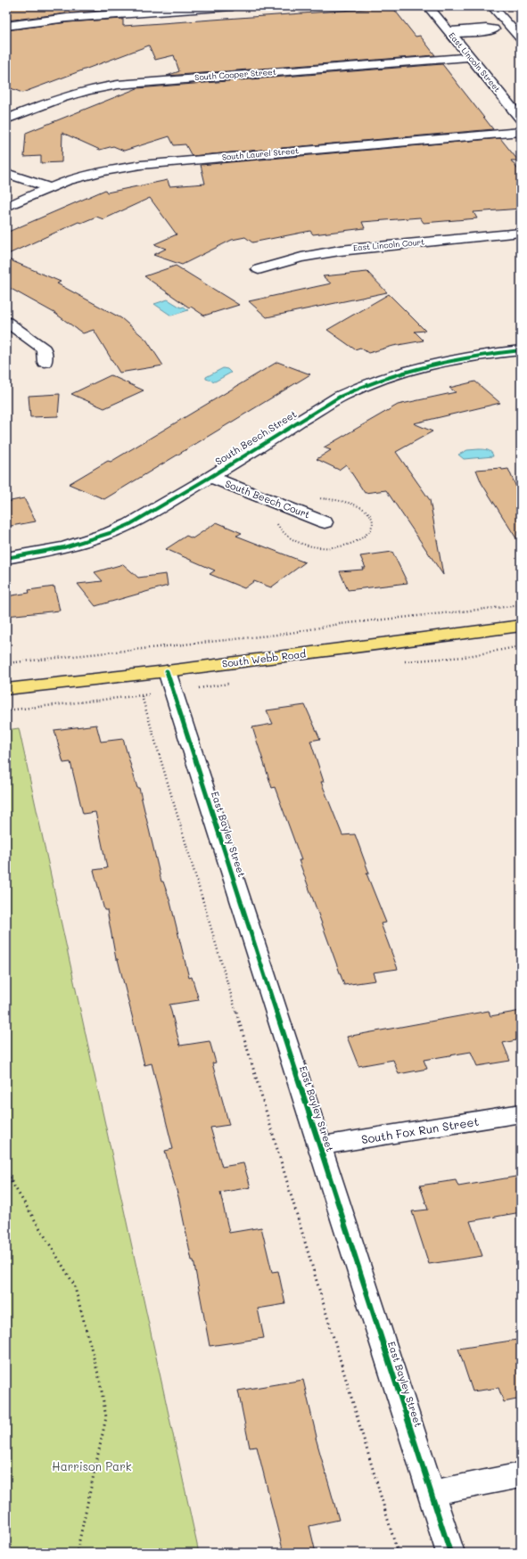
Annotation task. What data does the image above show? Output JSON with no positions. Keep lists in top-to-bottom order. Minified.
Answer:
{"streets":{"main road":["South Webb Road"],"street":["East Lincoln Street","South Cooper Street","South Laurel Street","East Lincoln Court","South Beech Street","South Beech Court","East Bayley Street","South Fox Run Street"]},"crossings":[["East Lincoln Street","South Cooper Street"],["South Beech Street","South Beech Court"],["South Webb Road","East Bayley Street"],["East Bayley Street","South Fox Run Street"]],"parks":["Harrison Park"]}
